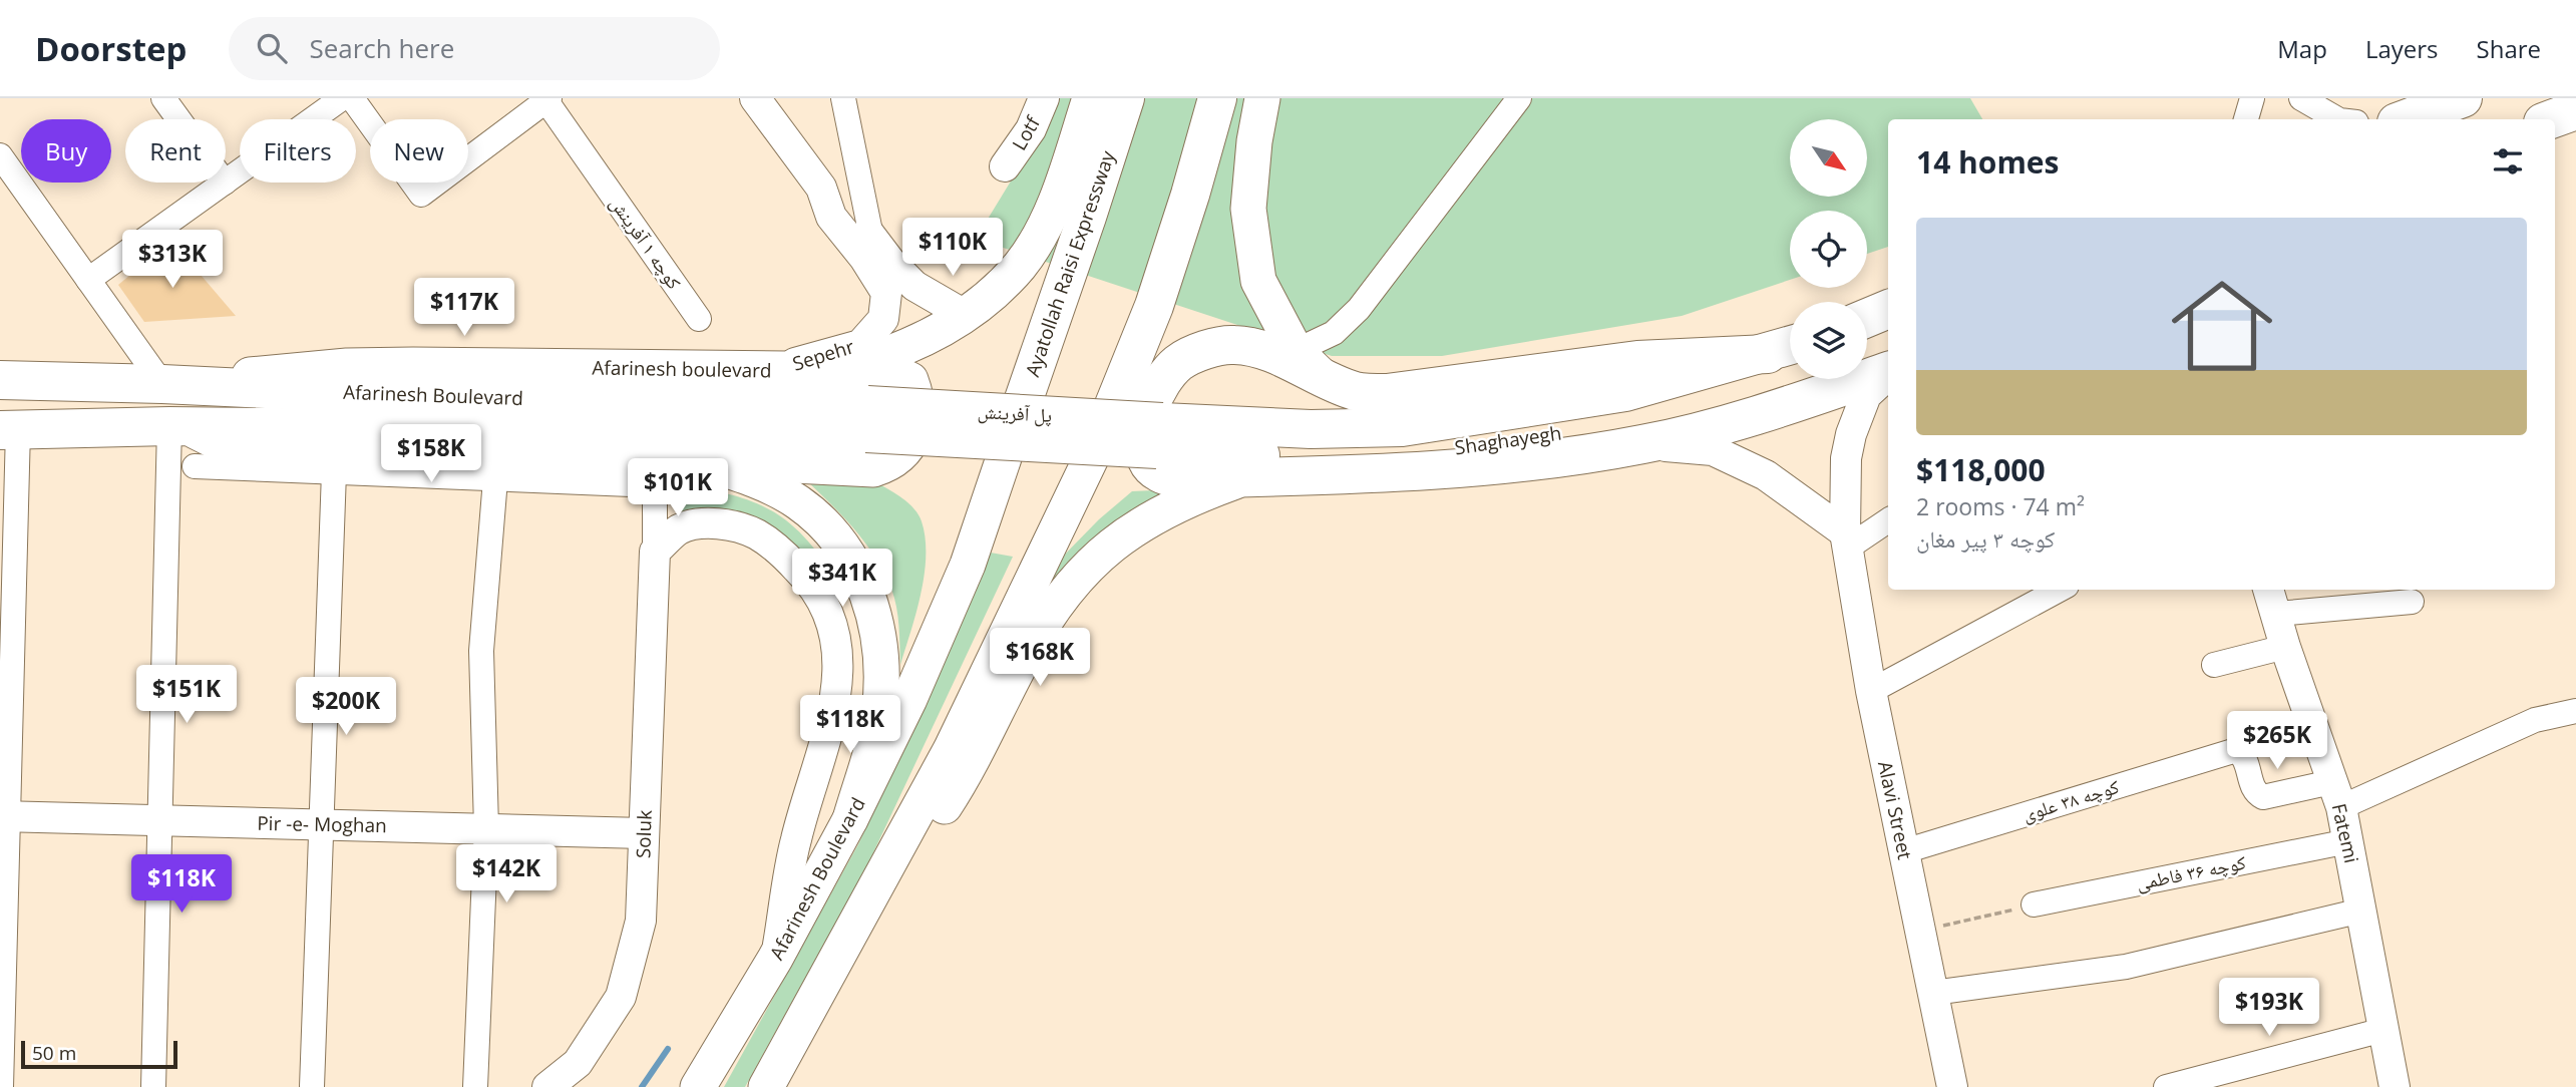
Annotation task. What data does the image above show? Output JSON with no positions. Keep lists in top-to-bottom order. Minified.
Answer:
{"streets":{"main road":["Ayatollah Raisi Expressway","Afarinesh boulevard","Afarinesh Boulevard","پل آفرینش","Shaghayegh"],"street":["Lotf","کوچه ۱ آفرینش","Sepehr","کوچه ۳۸ علوی","Alavi Street","Pir -e- Moghan","Fatemi","Soluk","کوچه ۳۶ فاطمی"]},"crossings":[["Ayatollah Raisi Expressway","Afarinesh Boulevard"],["Sepehr","Afarinesh boulevard"],["Afarinesh boulevard","Afarinesh Boulevard"],["Afarinesh Boulevard","پل آفرینش"],["پل آفرینش","Shaghayegh"],["کوچه ۳۸ علوی","Alavi Street"],["کوچه ۳۸ علوی","Fatemi"],["Pir -e- Moghan","Soluk"],["Fatemi","کوچه ۳۶ فاطمی"]],"scale_bar":"50 m","north":"bottom right","page":{"header":"Doorstep","search":"Search here","nav":["Map","Layers","Share"],"chip":["Buy","Rent","Filters","New"],"heading":"14 homes","list":[{"name":"$118,000","note":"2 rooms · 74 m² · کوچه ۳ پیر مغان"}],"price":["$110K","$313K","$117K","$158K","$101K","$341K","$168K","$151K","$200K","$118K","$265K","$142K","$118K","$193K"],"scale":"50 m"}}
